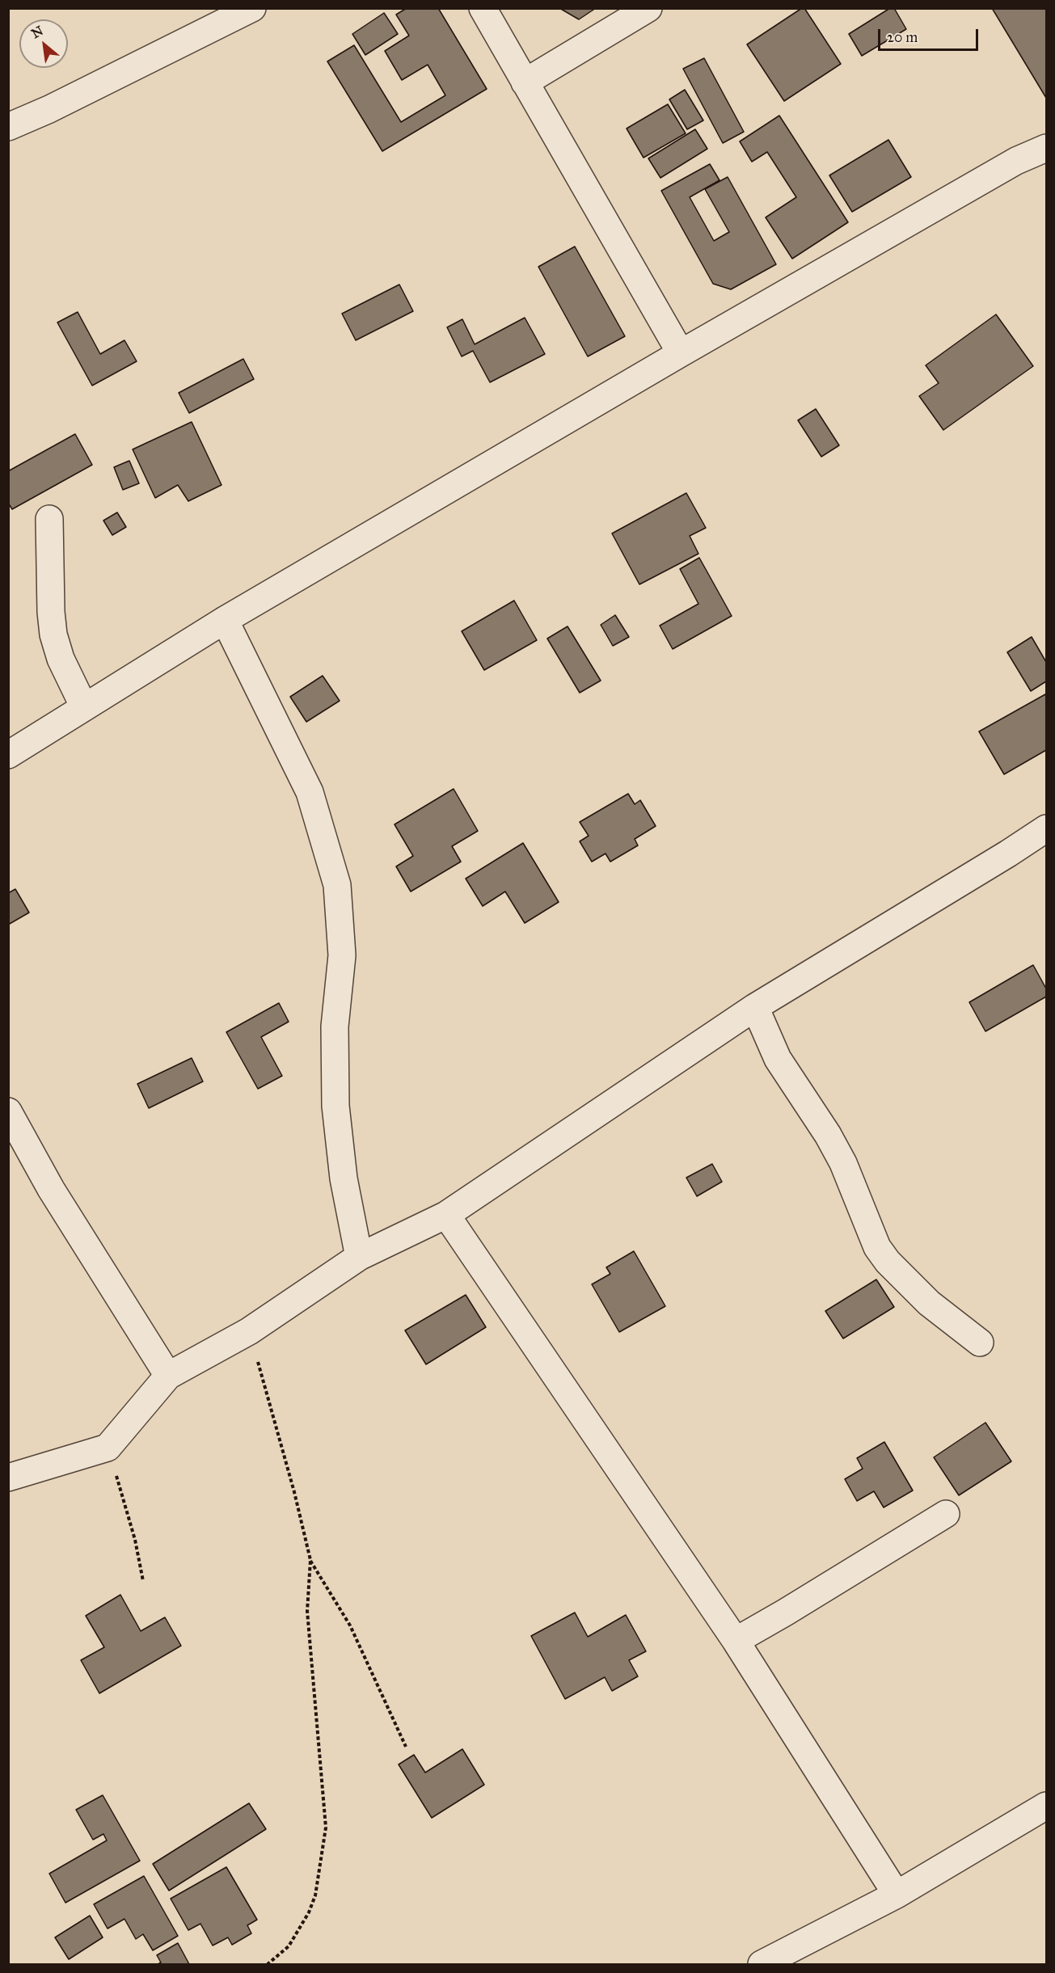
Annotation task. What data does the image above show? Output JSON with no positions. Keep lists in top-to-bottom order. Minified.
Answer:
{"scale_bar":"20 m","north":"top left"}
